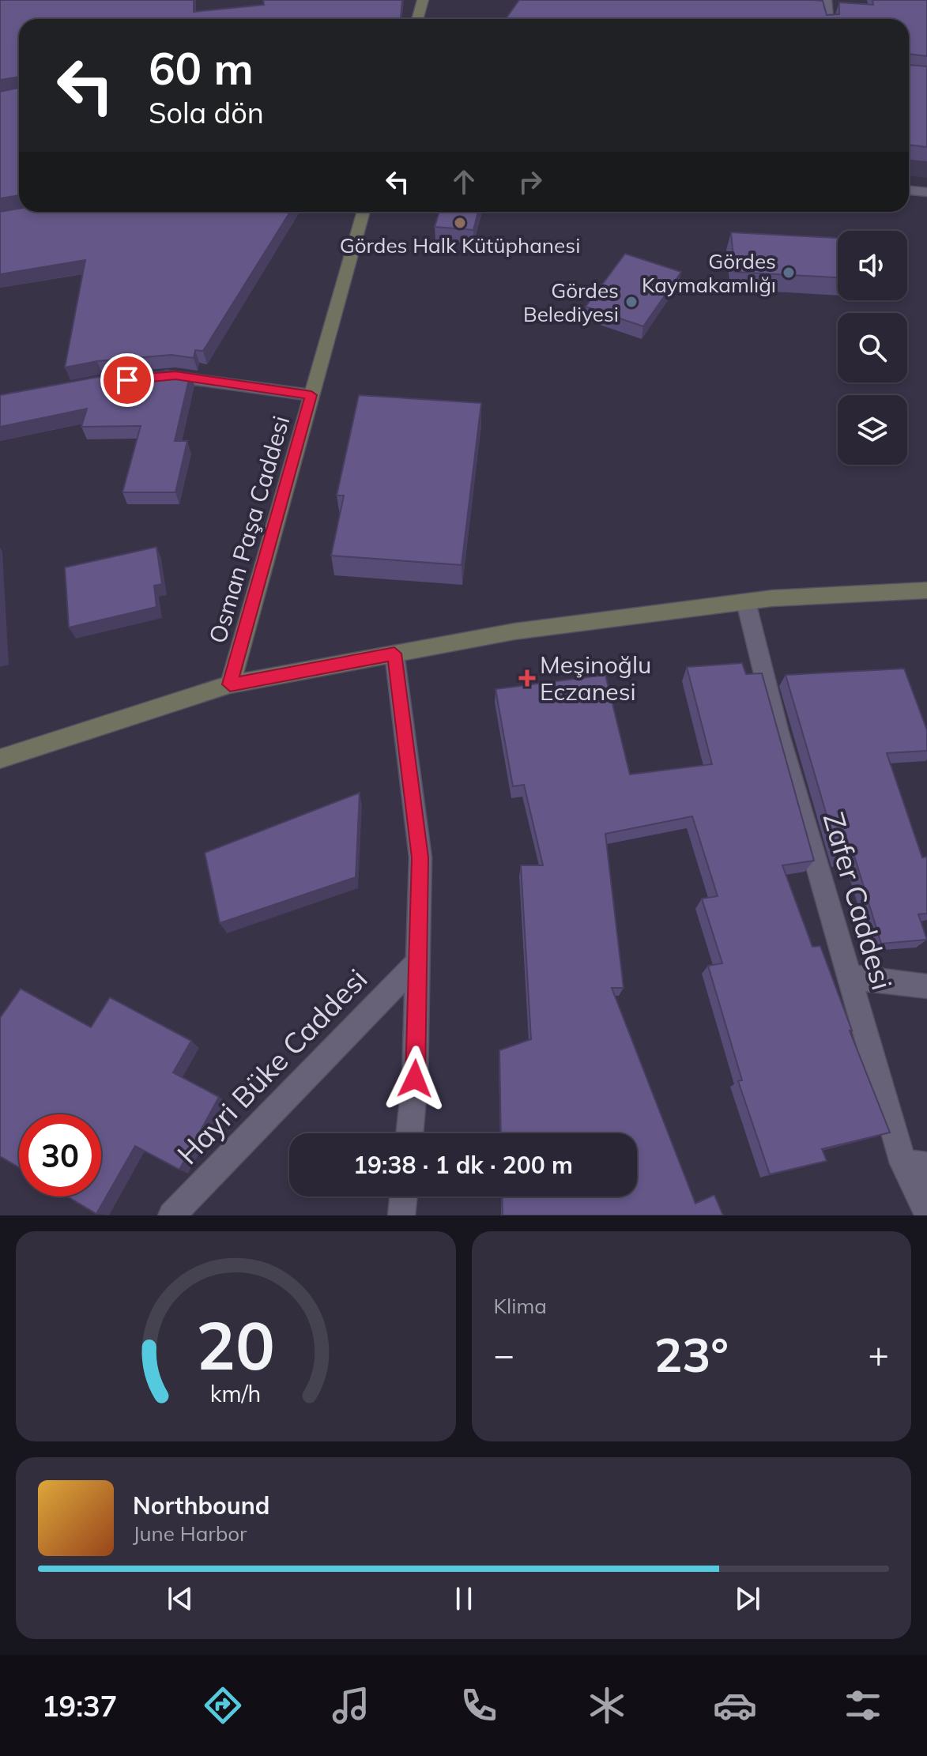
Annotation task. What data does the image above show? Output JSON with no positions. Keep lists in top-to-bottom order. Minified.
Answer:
{"streets":{"main road":["Osman Paşa Caddesi"],"street":["Zafer Caddesi","Hayri Büke Caddesi"]},"places":{"other":["Gördes Halk Kütüphanesi","Gördes Kaymakamlığı","Gördes Belediyesi"],"health":["Meşinoğlu Eczanesi"]},"page":{"turn":["60 m","Sola dön"],"limit":"30","trip":"19:38 · 1 dk · 200 m","tile":"Klima","heat":["−","23°","+"],"song":["Northbound","June Harbor"],"tabs":"19:37","gauge":["20","km/h"]}}
